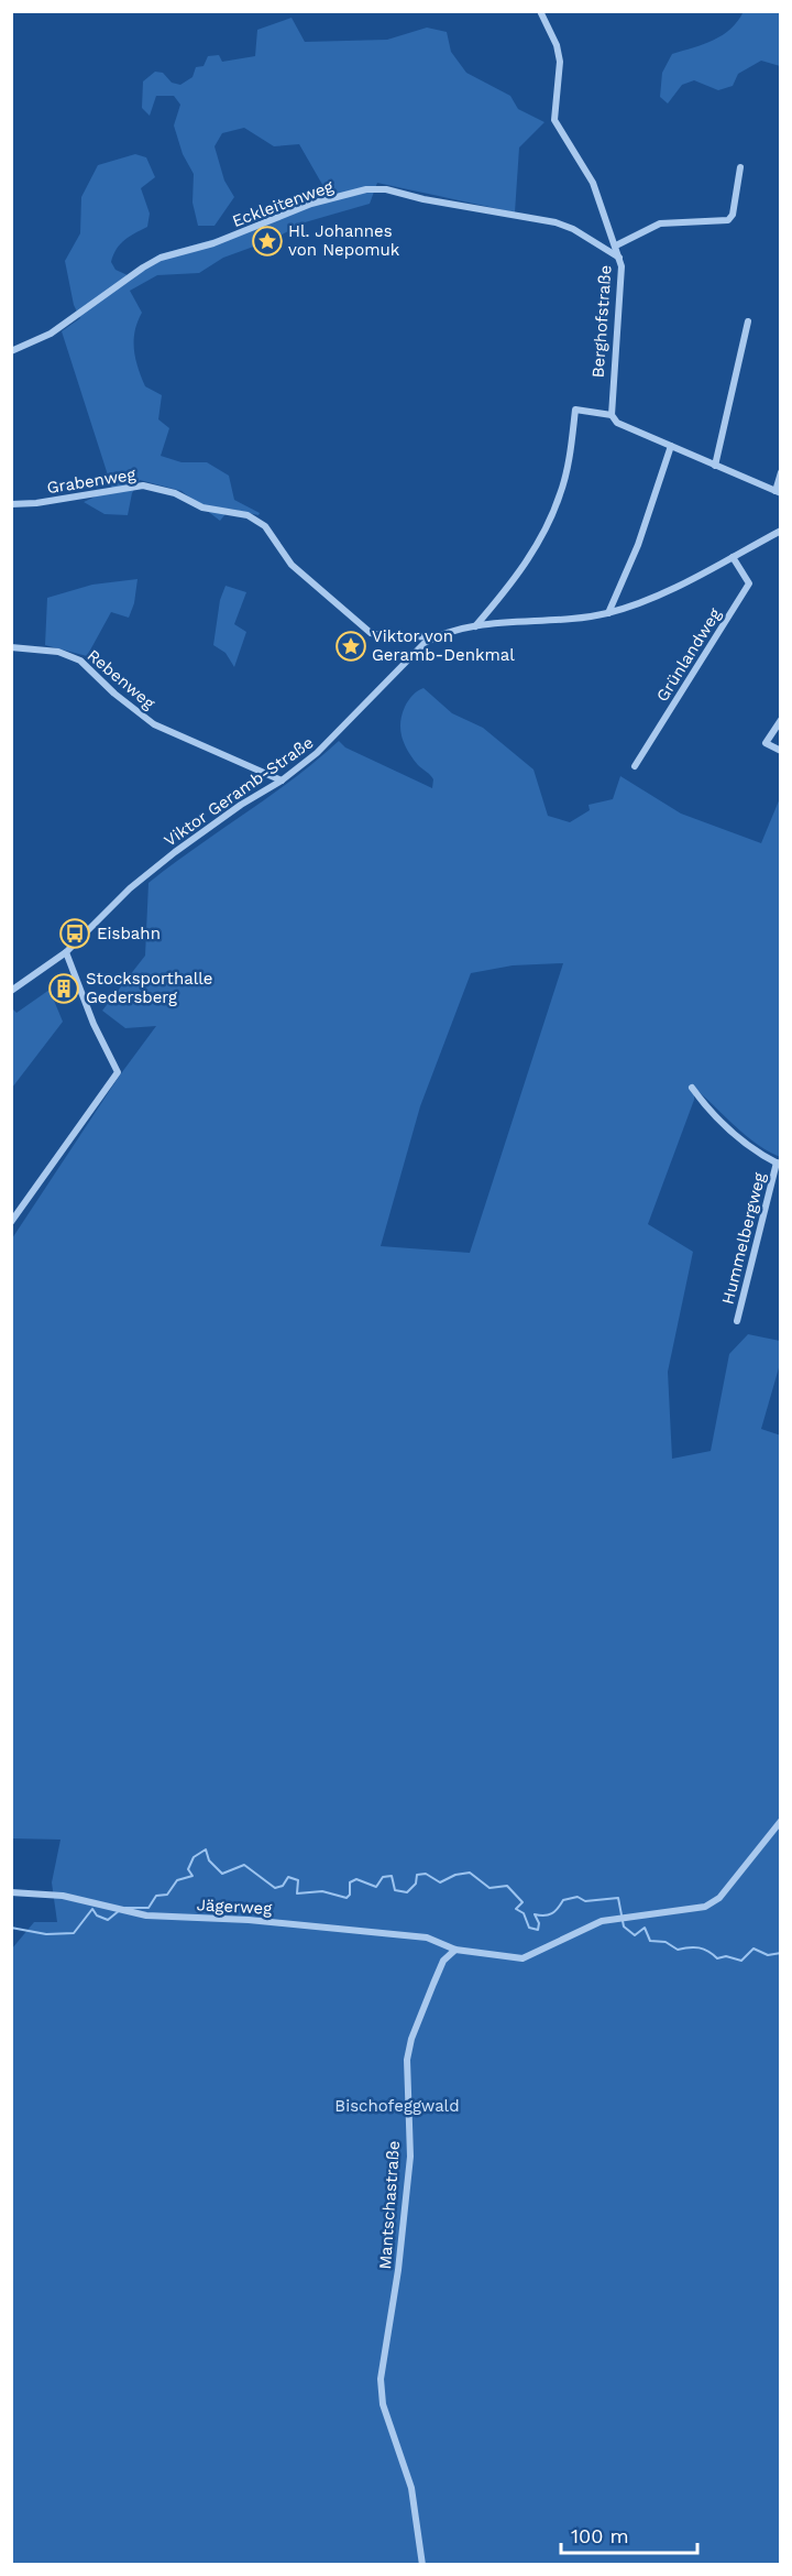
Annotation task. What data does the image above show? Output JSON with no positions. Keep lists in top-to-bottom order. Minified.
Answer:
{"streets":{"street":["Eckleitenweg","Berghofstraße","Grabenweg","Grünlandweg","Rebenweg","Viktor Geramb-Straße","Hummelbergweg","Jägerweg","Mantschastraße"]},"crossings":[["Eckleitenweg","Berghofstraße"],["Grabenweg","Viktor Geramb-Straße"],["Grünlandweg","Viktor Geramb-Straße"],["Rebenweg","Viktor Geramb-Straße"],["Jägerweg","Mantschastraße"]],"parks":["Bischofeggwald"],"places":{"place":["Hl. Johannes von Nepomuk","Viktor von Geramb-Denkmal"],"bus stop":["Eisbahn"],"building":["Stocksporthalle Gedersberg"]},"scale_bar":"100 m"}
